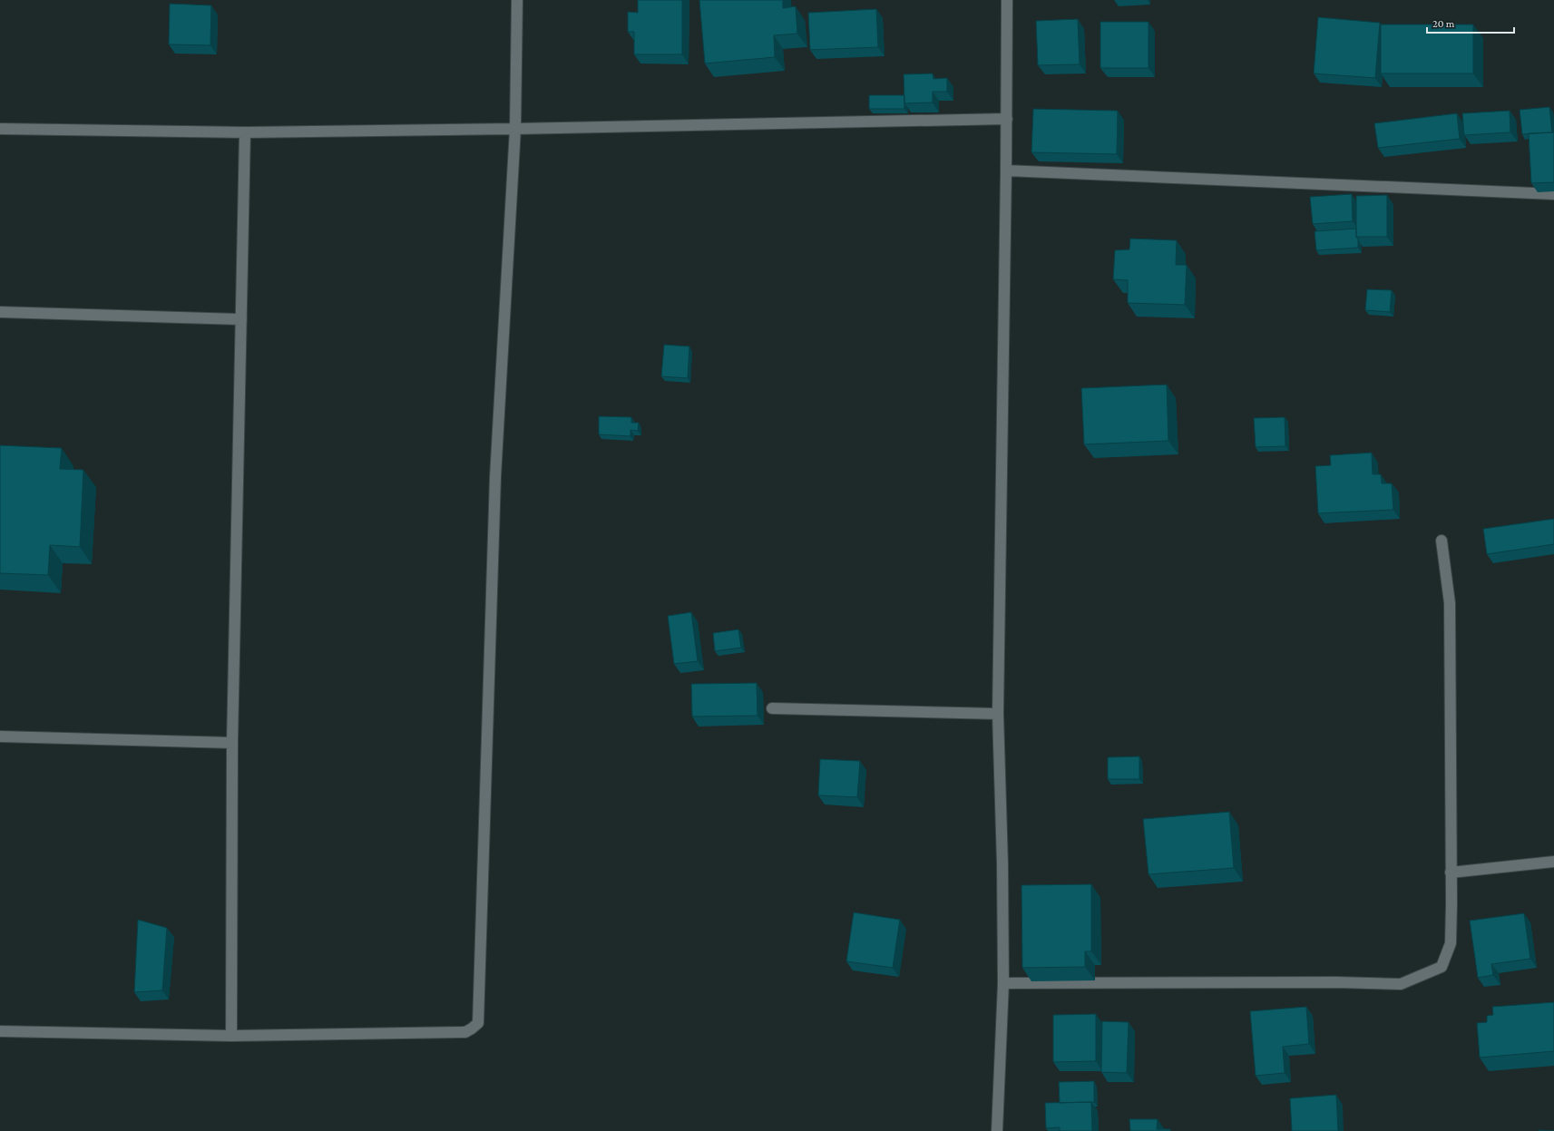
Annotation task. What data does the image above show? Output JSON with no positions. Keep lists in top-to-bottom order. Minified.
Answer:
{"scale_bar":"20 m"}
